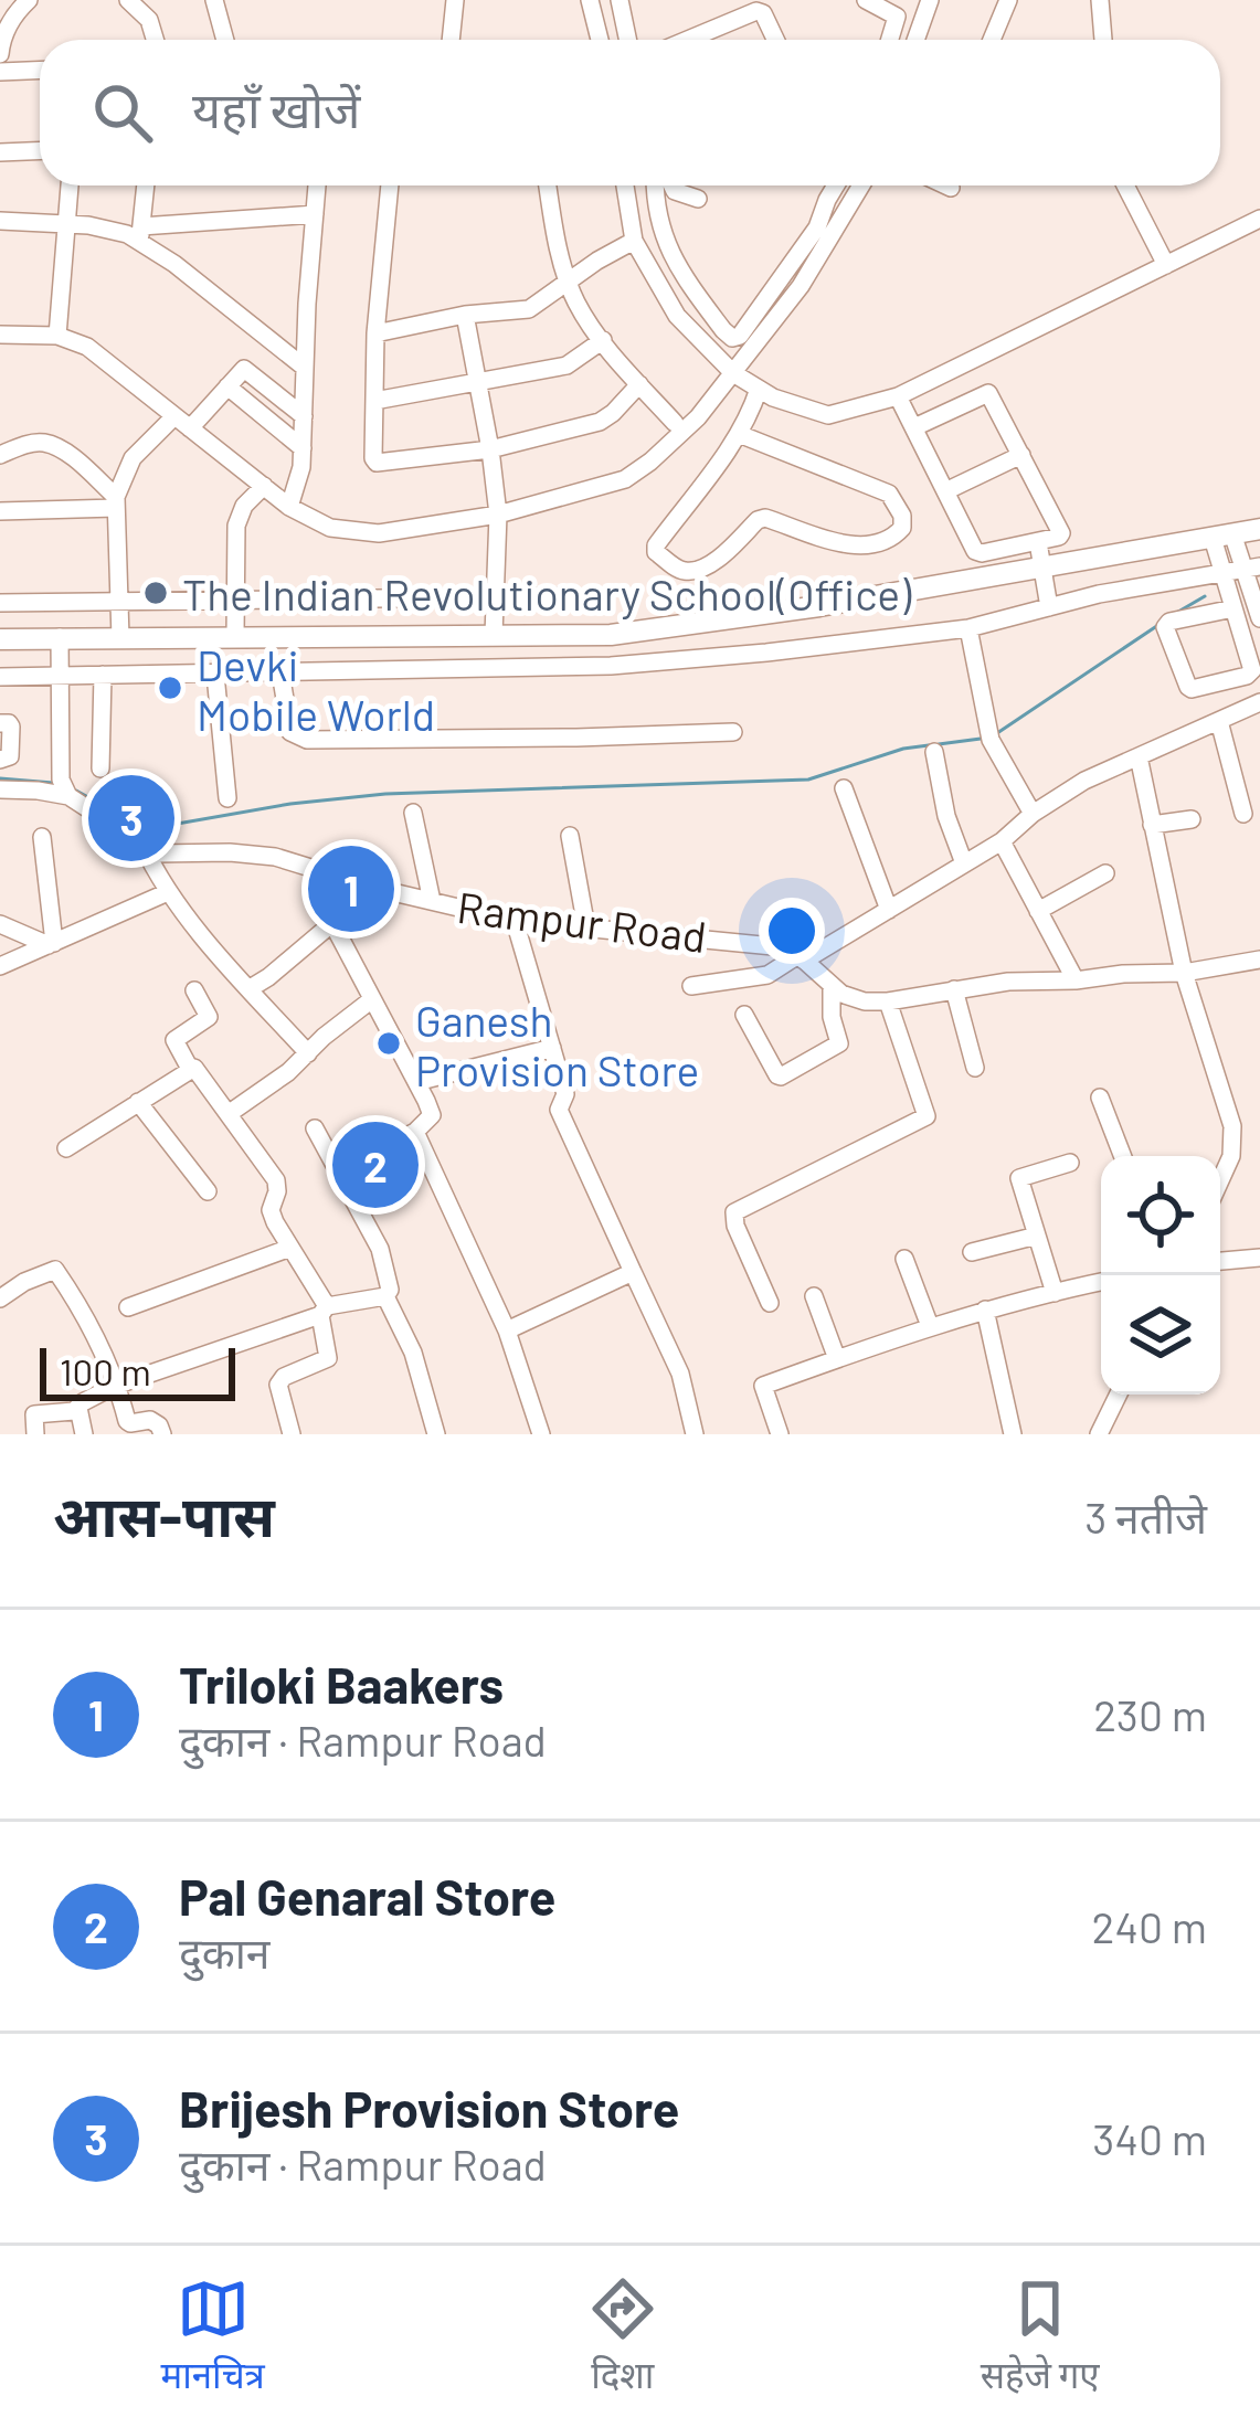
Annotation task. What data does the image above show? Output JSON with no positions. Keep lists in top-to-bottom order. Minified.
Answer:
{"streets":{"street":["Rampur Road"]},"places":["The Indian Revolutionary School(Office)","Devki Mobile World","Ganesh Provision Store"],"scale_bar":"100 m","page":{"search":"यहाँ खोजें","pins":["3","1","2"],"scale":"100 m","heading":["आस-पास","3 नतीजे"],"list":[{"mark":"1","name":"Triloki Baakers","note":"दुकान · Rampur Road","value":"230 m"},{"mark":"2","name":"Pal Genaral Store","note":"दुकान","value":"240 m"},{"mark":"3","name":"Brijesh Provision Store","note":"दुकान · Rampur Road","value":"340 m"}],"nav":["मानचित्र","दिशा","सहेजे गए"]}}
